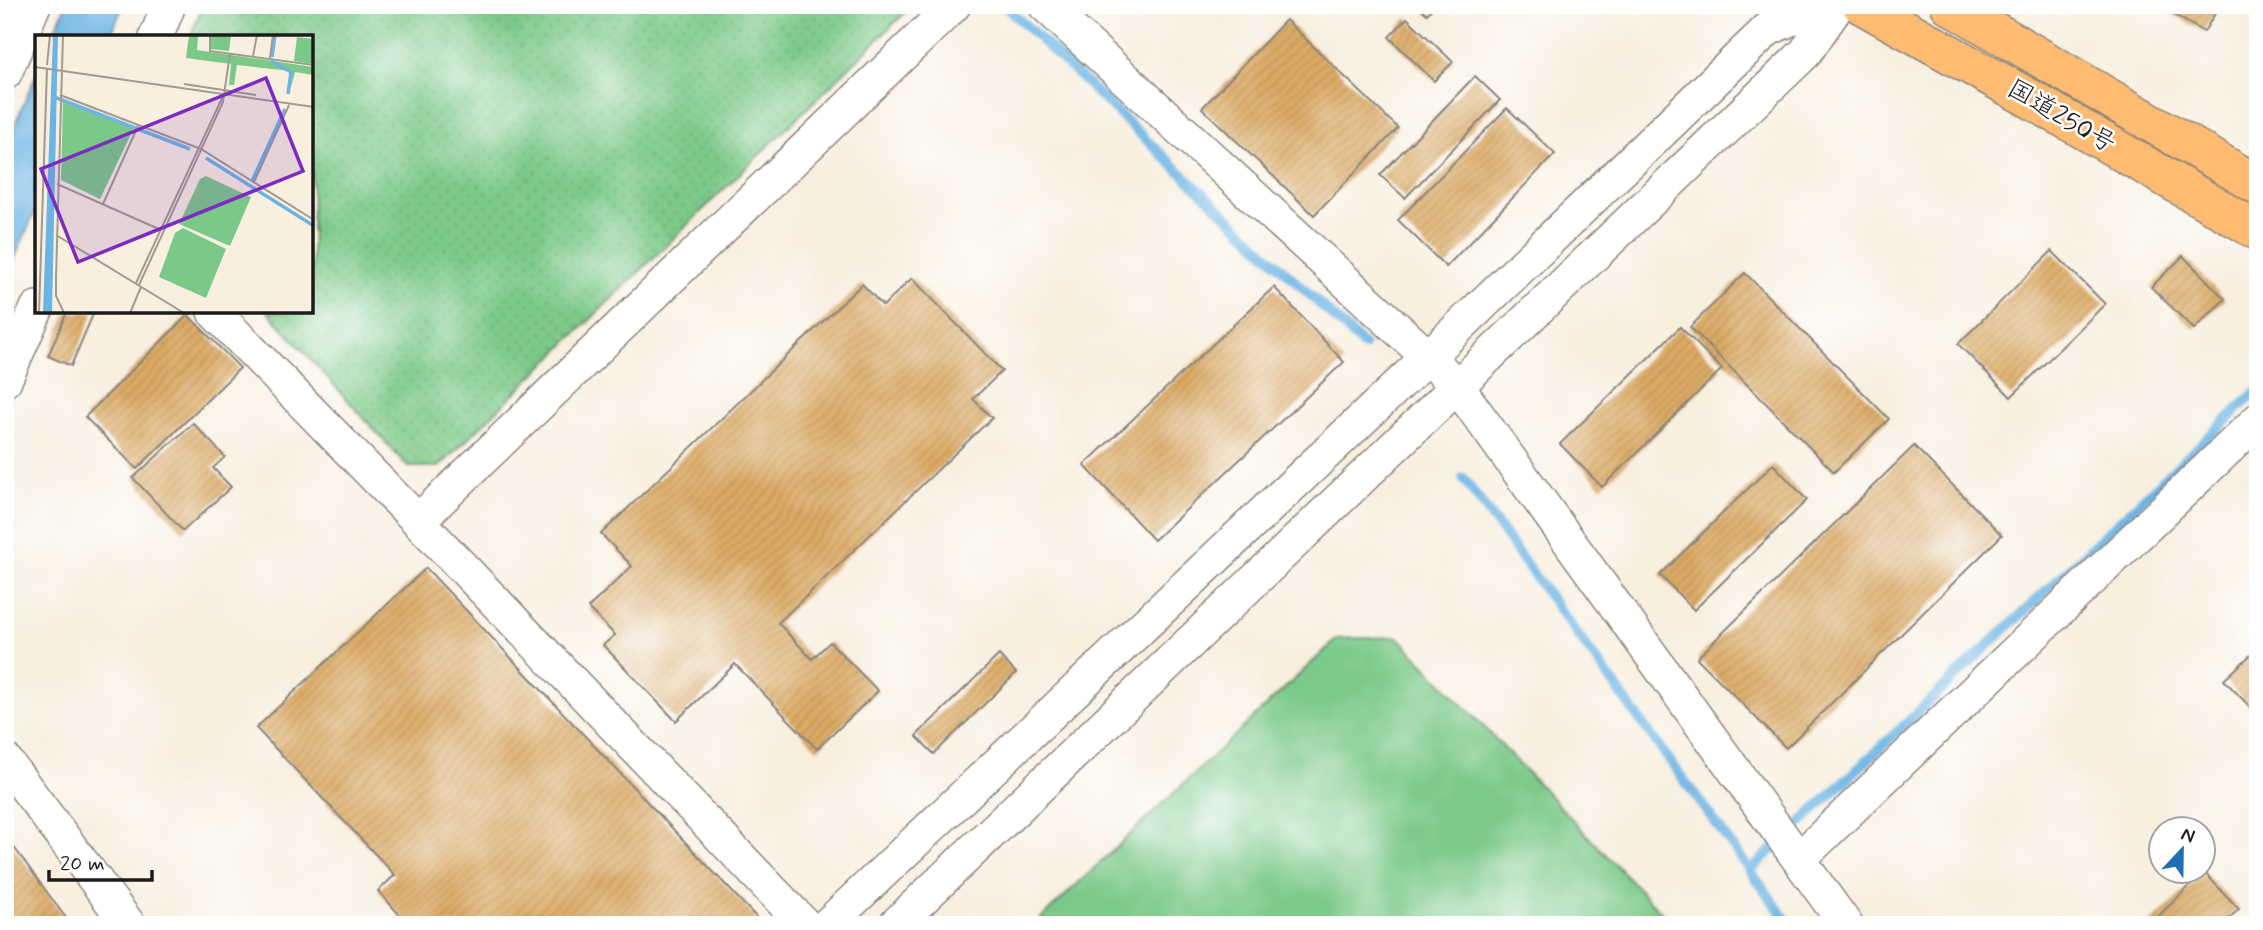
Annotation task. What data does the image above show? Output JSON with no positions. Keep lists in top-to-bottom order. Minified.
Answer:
{"streets":{"highway":["国道250号"]},"scale_bar":"20 m","north":"top"}
